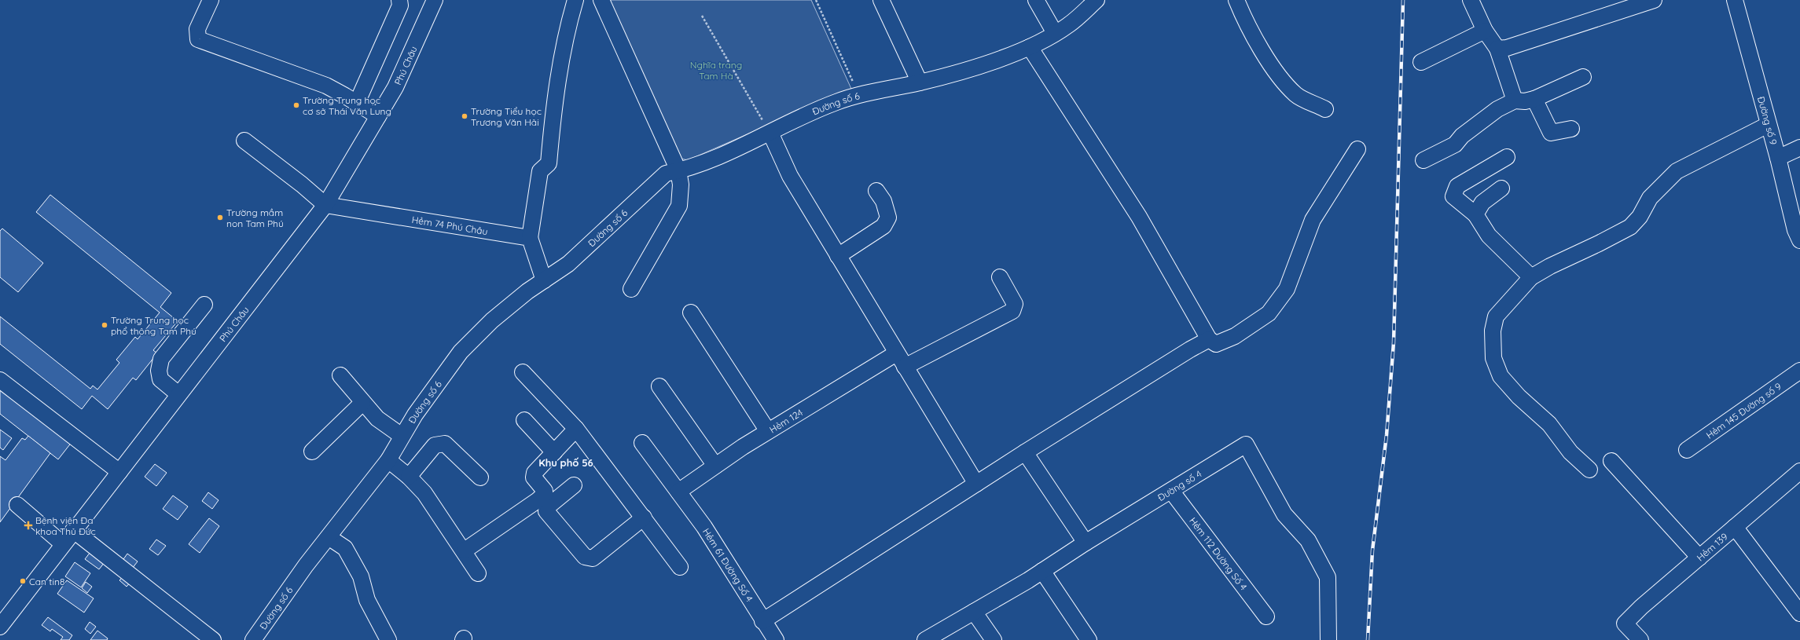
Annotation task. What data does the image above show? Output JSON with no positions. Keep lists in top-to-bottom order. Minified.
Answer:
{"streets":{"street":["Phú Châu","Đường số 6","Đường số 9","Hẻm 74 Phú Châu","Hẻm 145 Đường số 9","Hẻm 124","Đường số 4","Hẻm 139","Hẻm 112 Đường Số 4","Hẻm 61 Đường Số 4"]},"crossings":[["Phú Châu","Hẻm 74 Phú Châu"],["Hẻm 124","Hẻm 61 Đường Số 4"],["Đường số 4","Hẻm 112 Đường Số 4"]],"districts":["Khu phố 56"],"parks":["Nghĩa trang Tam Hà"],"places":{"other":["Trường Trung học cơ sở Thái Văn Lung","Trường Tiểu học Trương Văn Hải","Trường mầm non Tam Phú","Trường Trung học phổ thông Tam Phú","Can tin8"],"health":["Bệnh viện Đa khoa Thủ Đức"]}}
